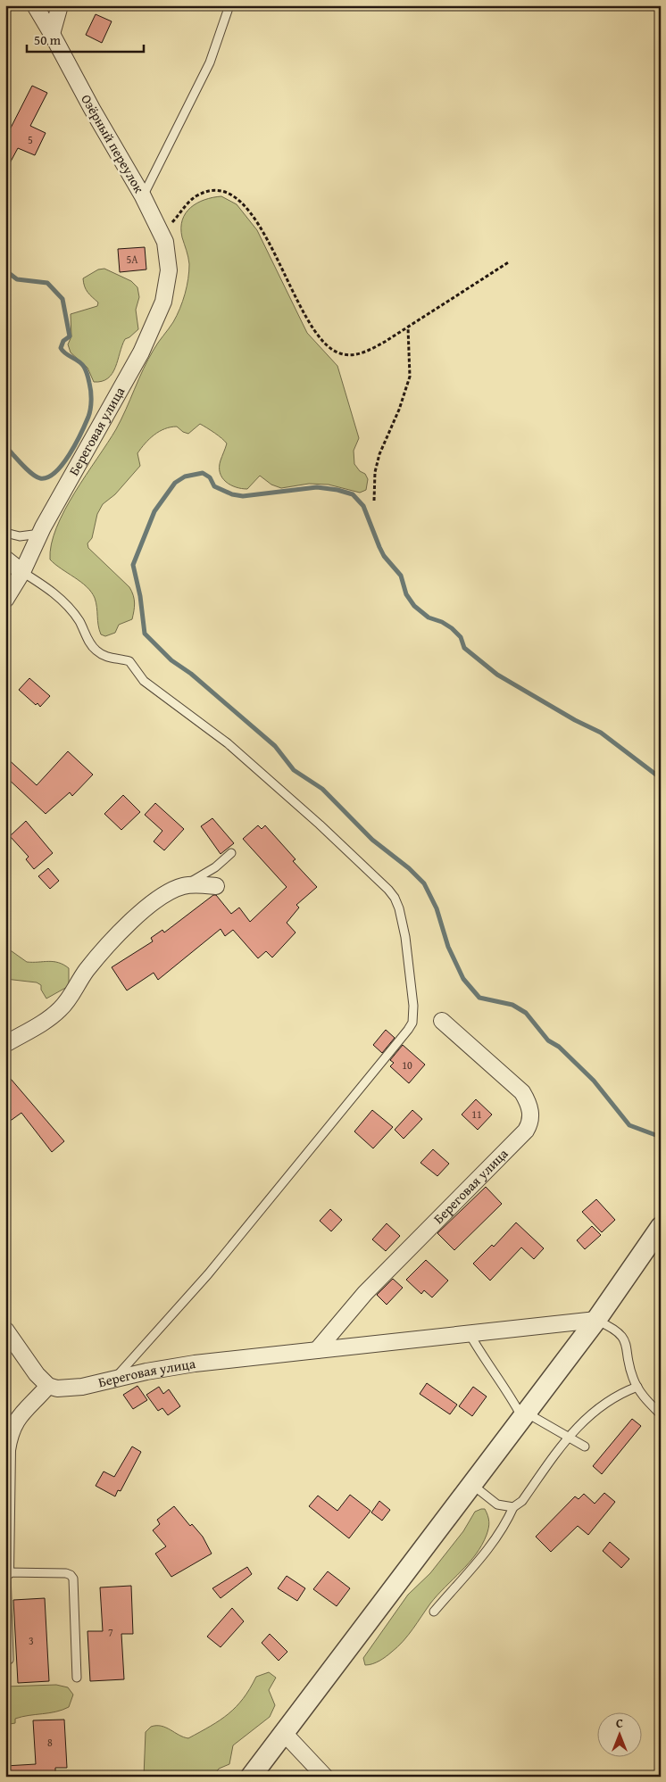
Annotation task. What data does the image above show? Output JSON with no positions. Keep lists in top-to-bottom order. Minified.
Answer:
{"streets":{"street":["Озёрный переулок","Береговая улица"]},"crossings":[["Озёрный переулок","Береговая улица"]],"house_numbers":["5","5А","10","11","7","3","8"],"scale_bar":"50 m","north":"top"}
